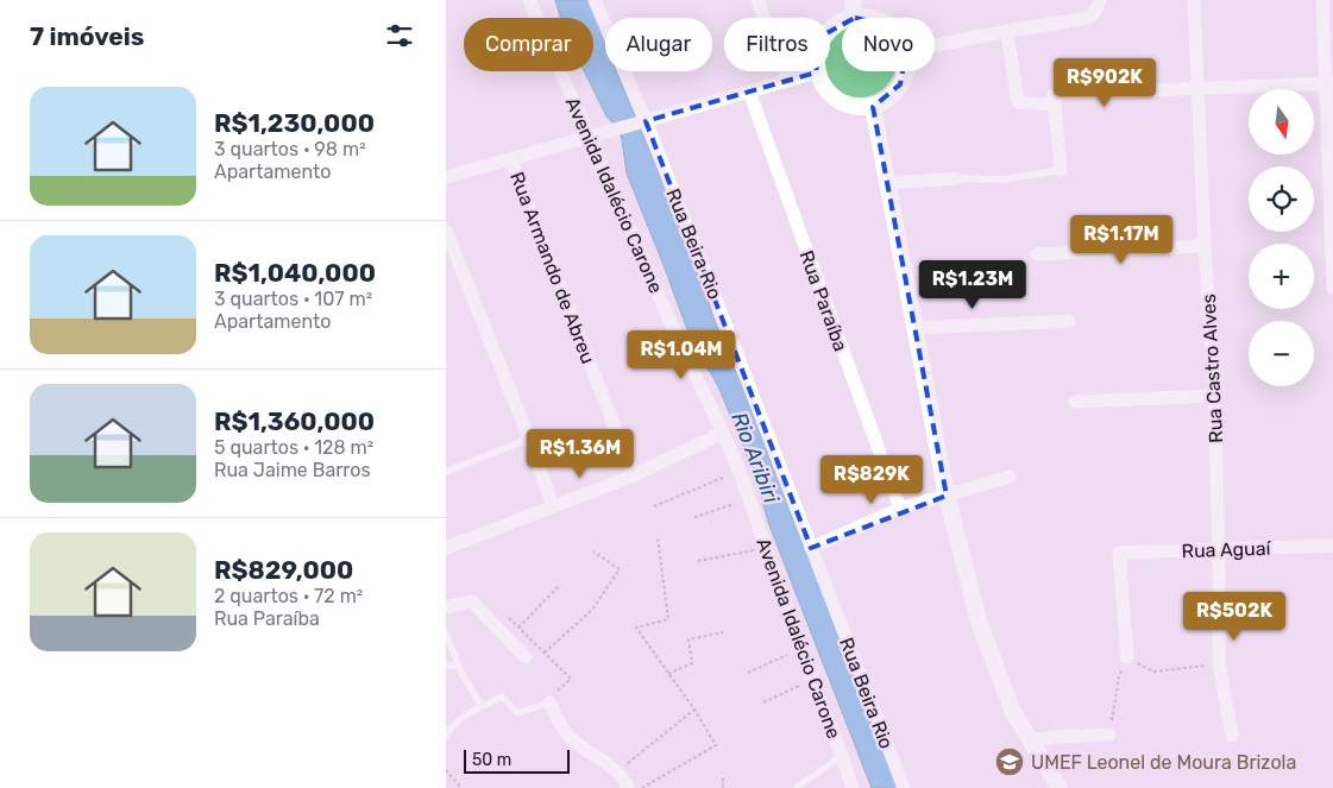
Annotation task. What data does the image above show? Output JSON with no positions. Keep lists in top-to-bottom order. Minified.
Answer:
{"streets":{"street":["Avenida Idalécio Carone","Rua Beira Rio","Rua Armando de Abreu","Rua Paraíba","Rua Castro Alves","Rua Aguaí"]},"crossings":[["Rua Castro Alves","Rua Aguaí"]],"water":["Rio Aribiri"],"places":{"school or university":["UMEF Leonel de Moura Brizola"]},"scale_bar":"50 m","north":"bottom","page":{"heading":"7 imóveis","chip":["Comprar","Alugar","Filtros","Novo"],"price":["R$902K","R$1.17M","R$1.23M","R$1.04M","R$1.36M","R$829K","R$502K"],"list":[{"name":"R$1,230,000","note":"3 quartos · 98 m² · Apartamento"},{"name":"R$1,040,000","note":"3 quartos · 107 m² · Apartamento"},{"name":"R$1,360,000","note":"5 quartos · 128 m² · Rua Jaime Barros"},{"name":"R$829,000","note":"2 quartos · 72 m² · Rua Paraíba"}],"map_buttons":["+","−"],"scale":"50 m"}}
